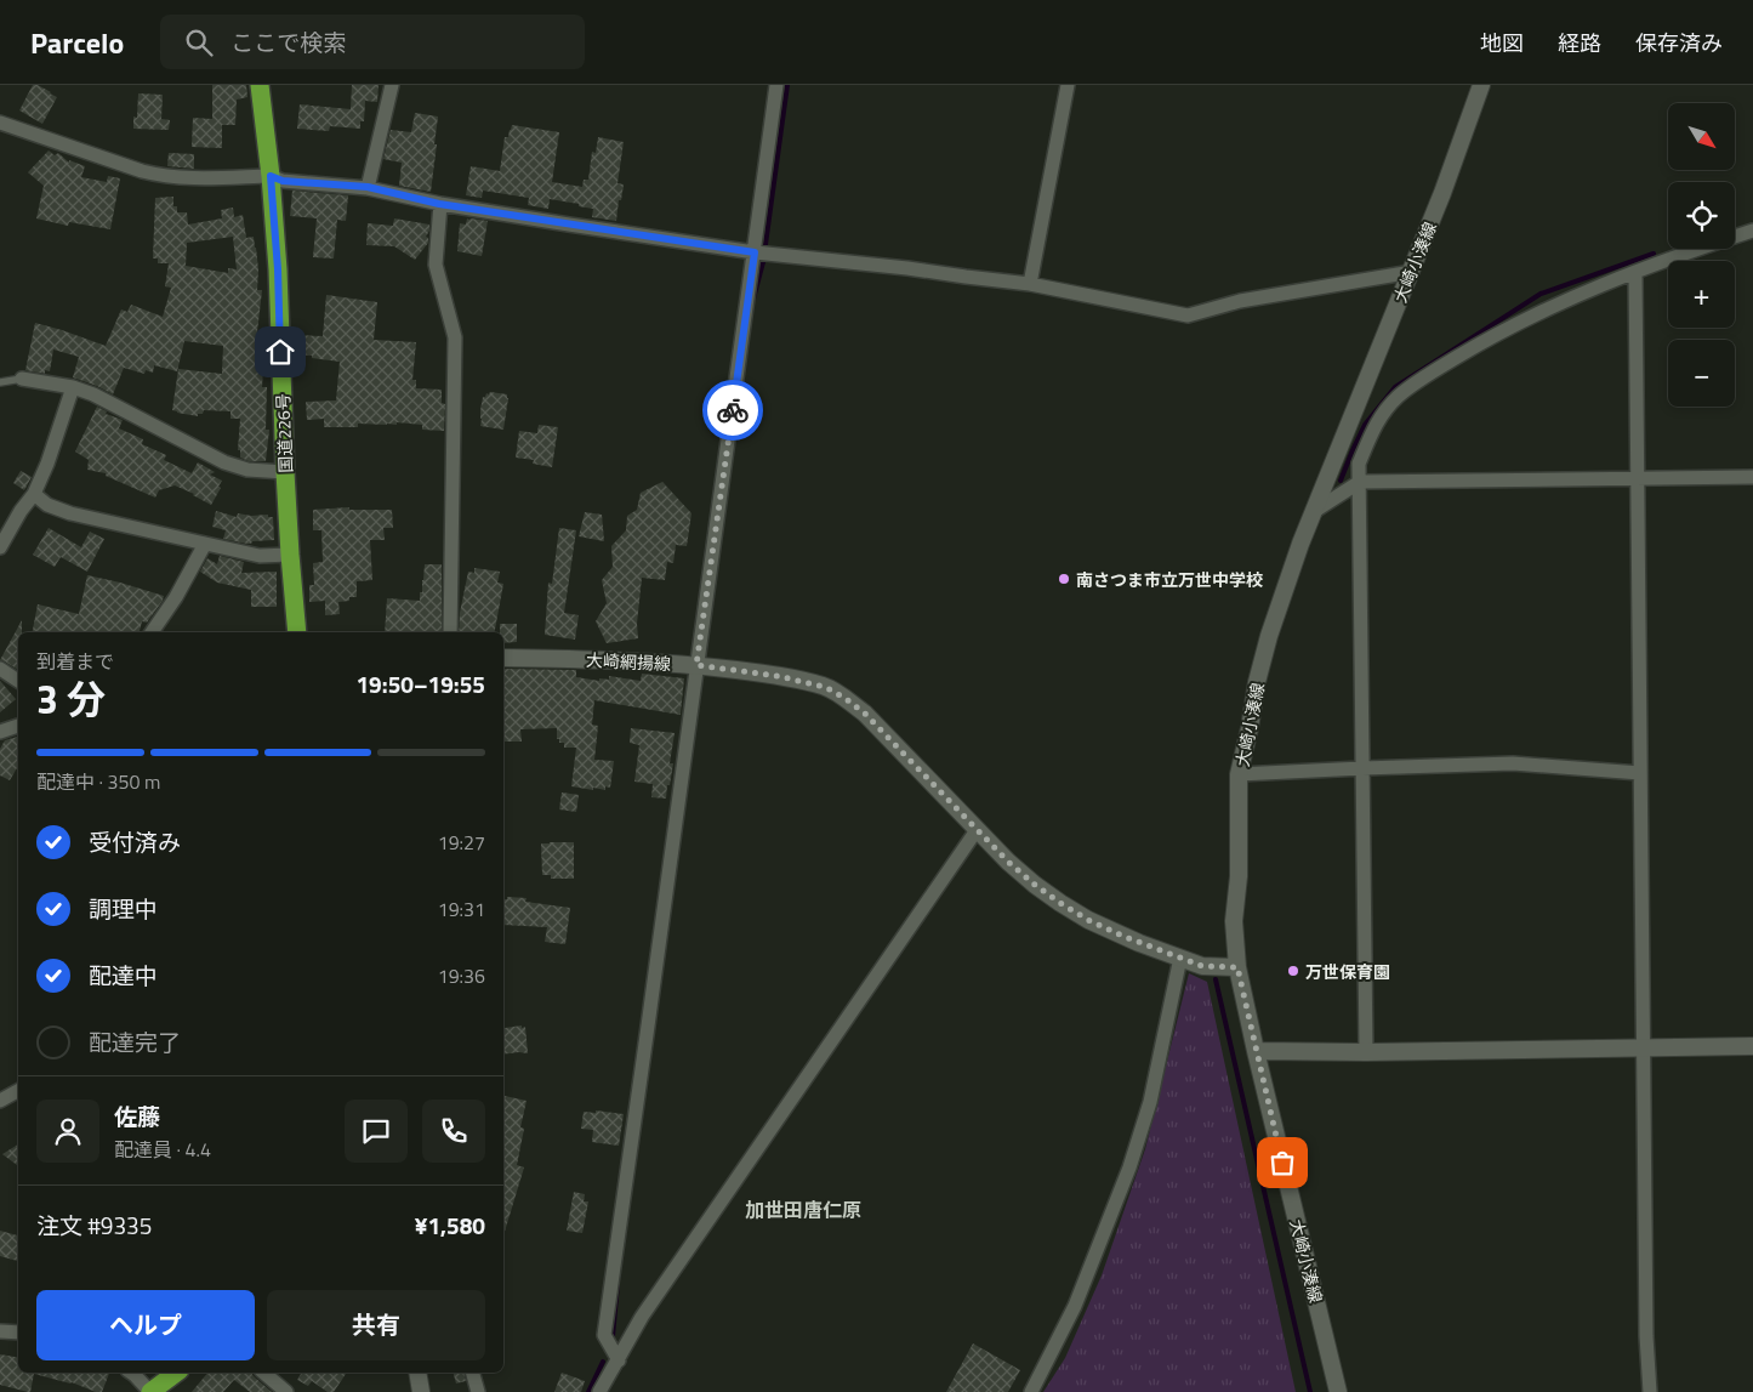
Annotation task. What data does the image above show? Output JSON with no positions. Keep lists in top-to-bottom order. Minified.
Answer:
{"streets":{"highway":["国道226号"],"street":["大崎小湊線","大崎網揚線"]},"crossings":[["大崎小湊線","大崎網揚線"]],"districts":["加世田唐仁原"],"places":["南さつま市立万世中学校","万世保育園"],"north":"bottom right","page":{"header":"Parcelo","search":"ここで検索","nav":["地図","経路","保存済み"],"map_buttons":["+","−"],"heading":["3 分","到着まで","19:50–19:55"],"panel":["佐藤","配達員 · 4.4","注文 #9335","¥1,580"],"bar":"配達中 · 350 m","list":[["受付済み","19:27"],["調理中","19:31"],["配達中","19:36"],"配達完了"],"buttons":["ヘルプ","共有"]}}
